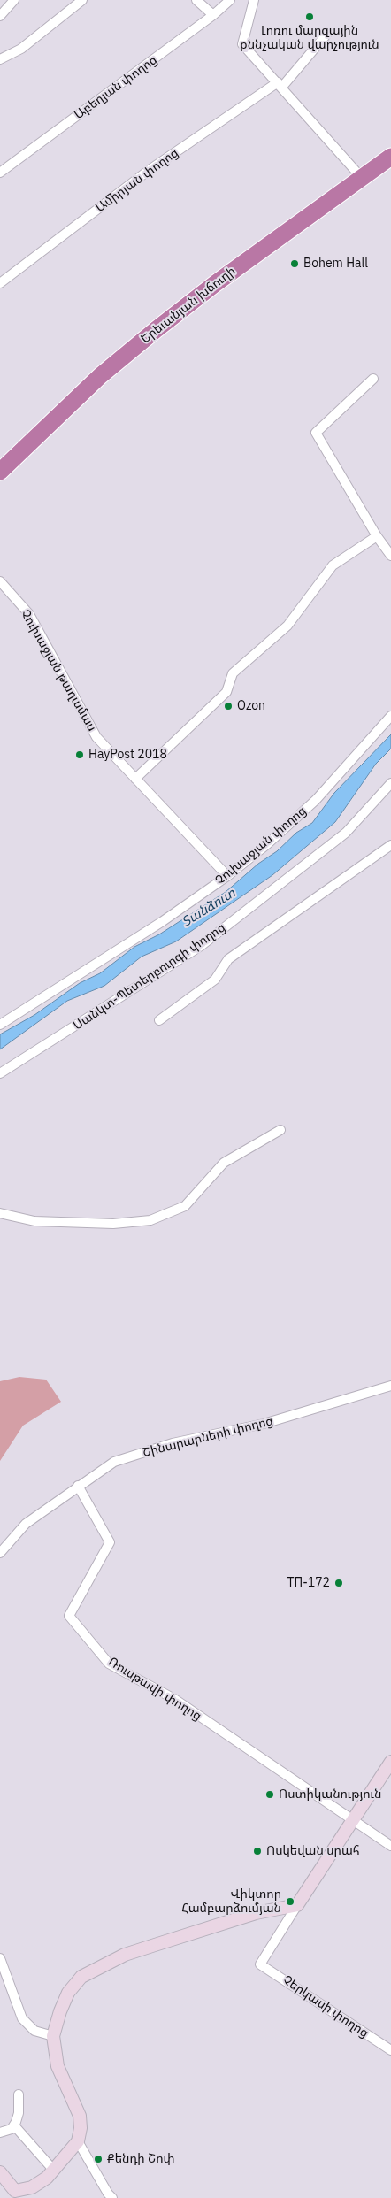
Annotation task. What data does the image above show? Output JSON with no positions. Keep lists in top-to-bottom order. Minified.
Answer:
{"streets":{"highway":["Երեւանյան խճուղի"],"street":["Աբեղյան փողոց","Ամիրյան փողոց","Չուխաջյան թաղամաս","Չուխաջյան փողոց","Սանկտ-Պետերբուրգի փողոց","Շինարարների փողոց","Ռուսթավի փողոց","Չերկասի փողոց"]},"crossings":[["Չուխաջյան թաղամաս","Չուխաջյան փողոց"],["Շինարարների փողոց","Ռուսթավի փողոց"]],"water":["Տանձուտ"],"places":["Լոռու մարզային քննչական վարչություն","Bohem Hall","Ozon","HayPost 2018","ТП-172","Ոստիկանություն","Ոսկեվան սրահ","Վիկտոր Համբարձումյան","Քենդի Շոփ"]}
